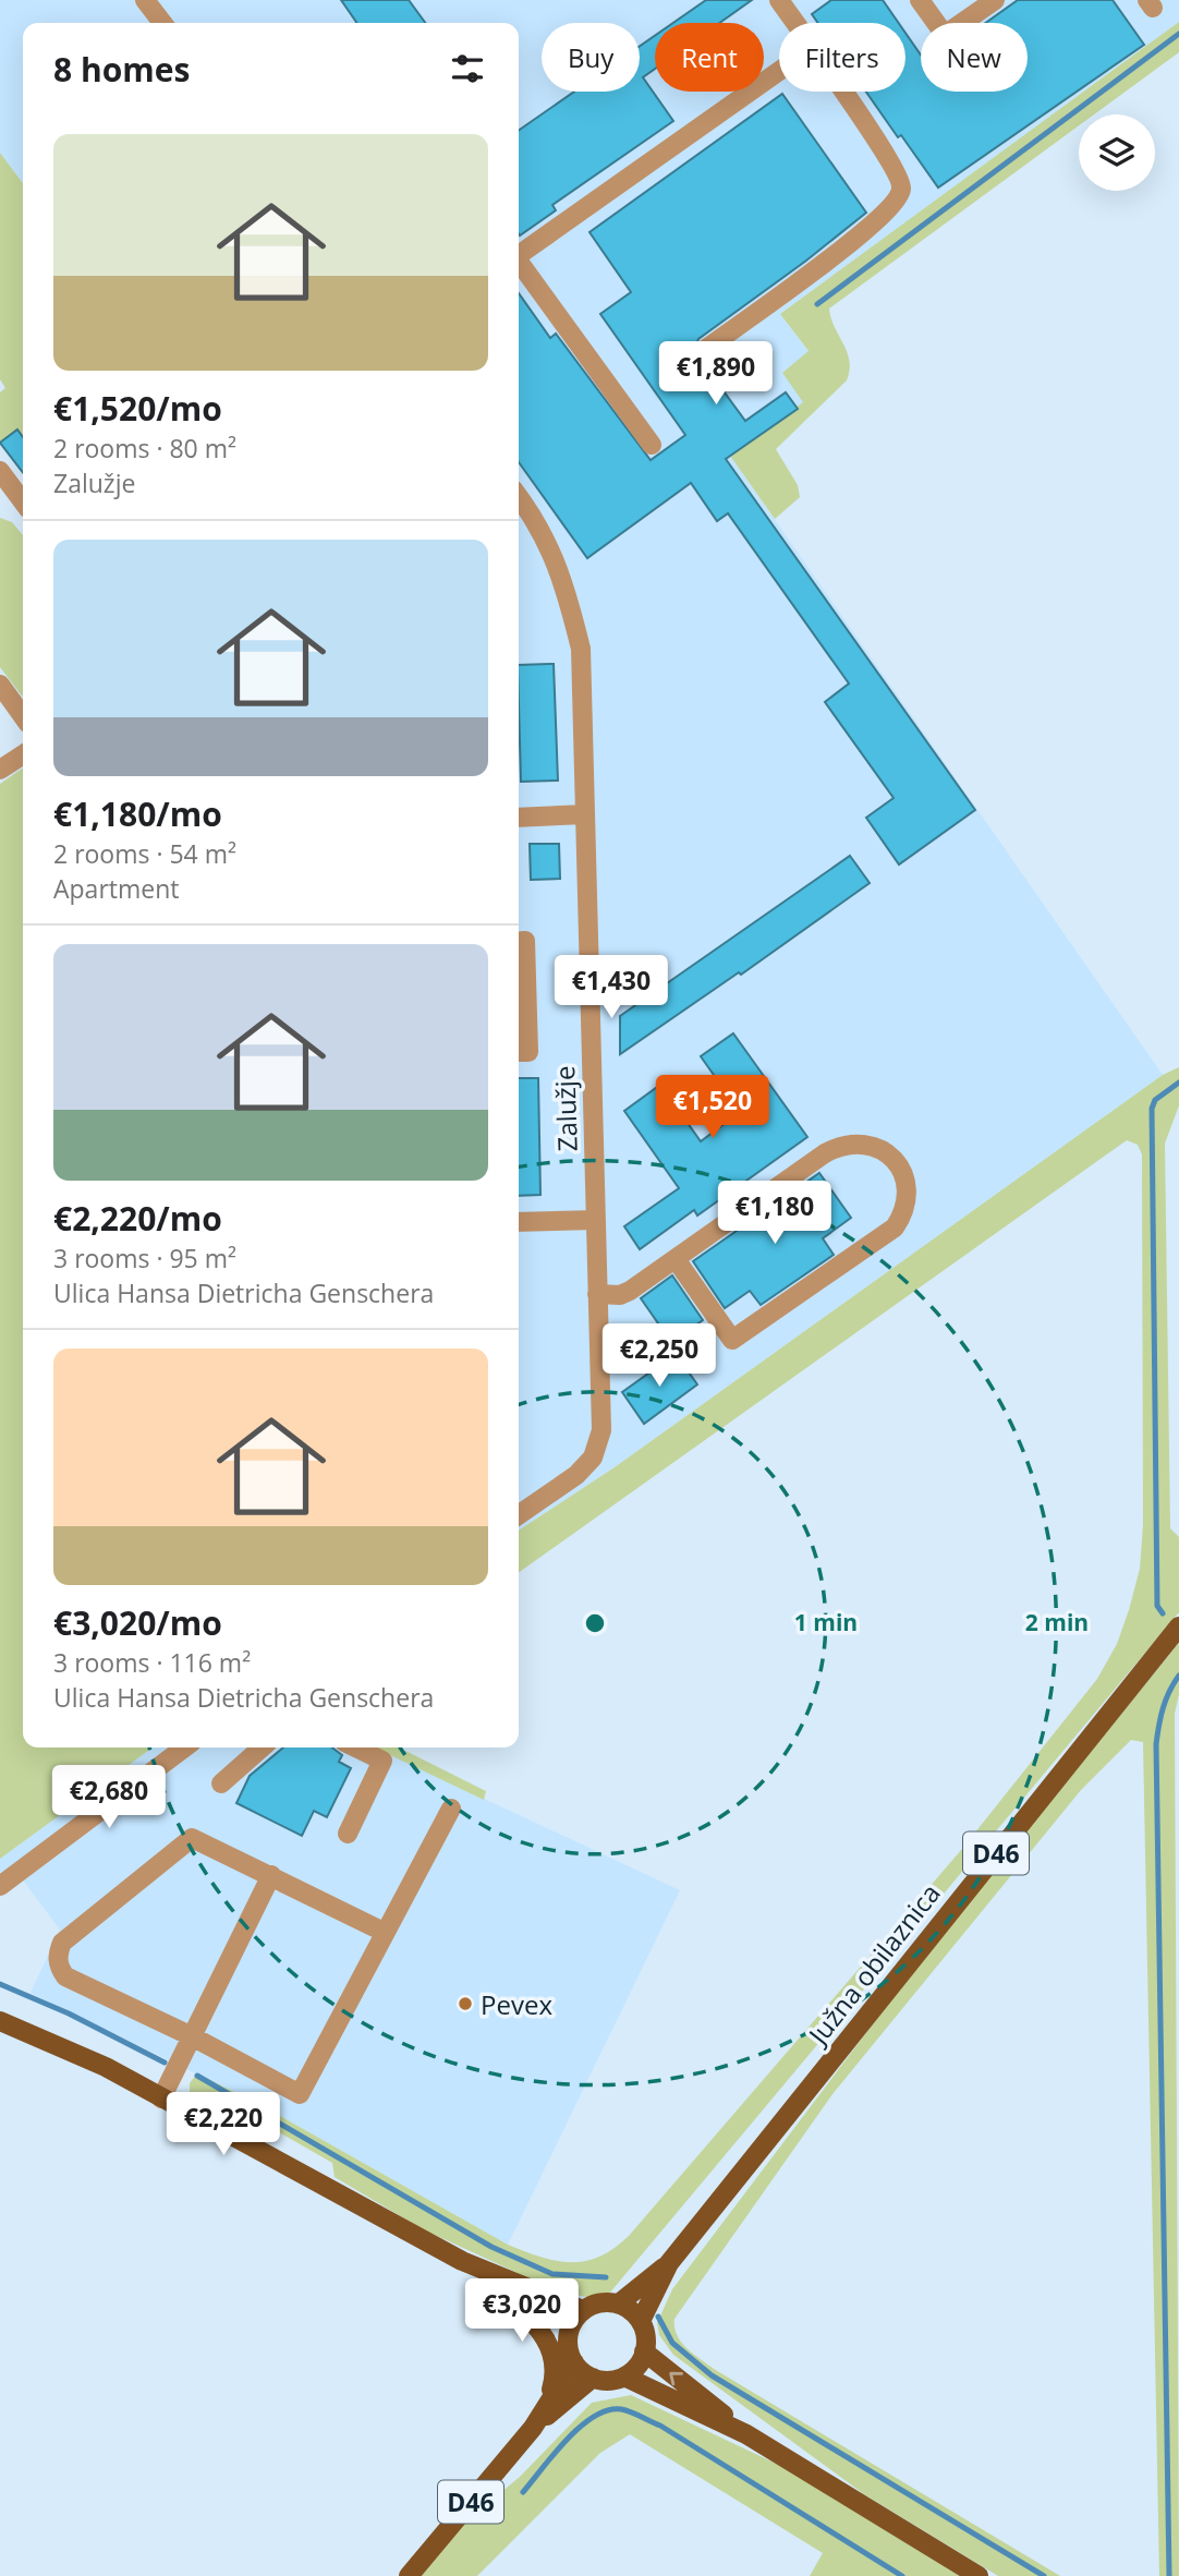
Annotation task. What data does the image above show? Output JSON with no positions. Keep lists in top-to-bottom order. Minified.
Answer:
{"streets":{"main road":["D46","Južna obilaznica"],"street":["Zalužje"]},"crossings":[["D46","Južna obilaznica"]],"places":["Pevex"],"page":{"chip":["Buy","Rent","Filters","New"],"heading":"8 homes","list":[{"name":"€1,520/mo","note":"2 rooms · 80 m² · Zalužje"},{"name":"€1,180/mo","note":"2 rooms · 54 m² · Apartment"},{"name":"€2,220/mo","note":"3 rooms · 95 m² · Ulica Hansa Dietricha Genschera"},{"name":"€3,020/mo","note":"3 rooms · 116 m² · Ulica Hansa Dietricha Genschera"}],"price":["€1,890","€1,430","€1,520","€1,180","€2,250","€2,680","€2,220","€3,020"]},"rings":["1 min","2 min"]}
